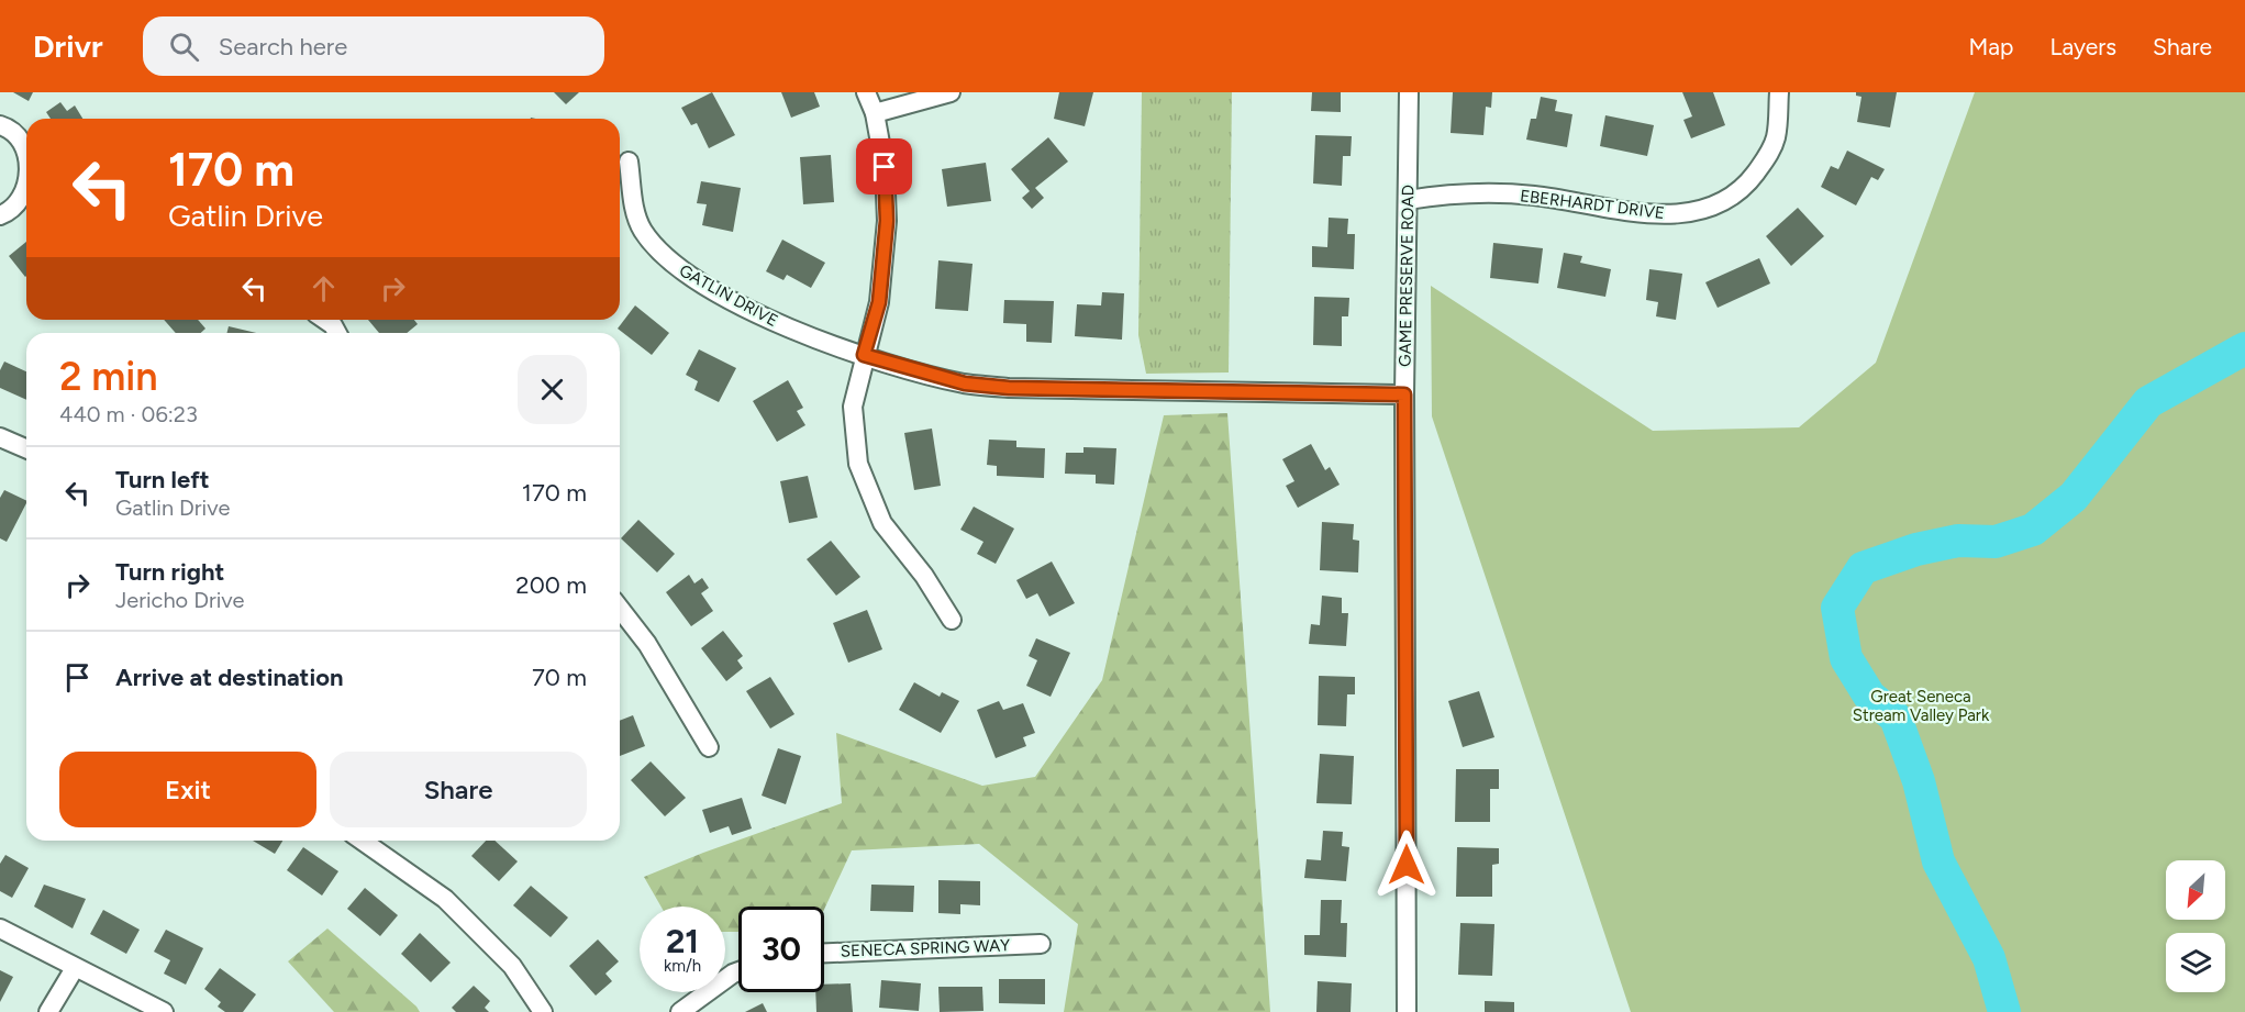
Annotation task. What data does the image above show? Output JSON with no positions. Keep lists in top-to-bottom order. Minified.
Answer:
{"streets":{"street":["EBERHARDT DRIVE","GAME PRESERVE ROAD","GATLIN DRIVE","SENECA SPRING WAY"]},"crossings":[["EBERHARDT DRIVE","GAME PRESERVE ROAD"],["GAME PRESERVE ROAD","GATLIN DRIVE"]],"parks":["Great Seneca Stream Valley Park"],"north":"bottom left","page":{"header":"Drivr","search":"Search here","nav":["Map","Layers","Share"],"turn":["170 m","Gatlin Drive"],"heading":["2 min","440 m · 06:23"],"list":[{"name":"Turn left","note":"Gatlin Drive","value":"170 m"},{"name":"Turn right","note":"Jericho Drive","value":"200 m"},{"name":"Arrive at destination","value":"70 m"}],"buttons":["Exit","Share"],"speed":"21 km/h","limit":"30"}}
